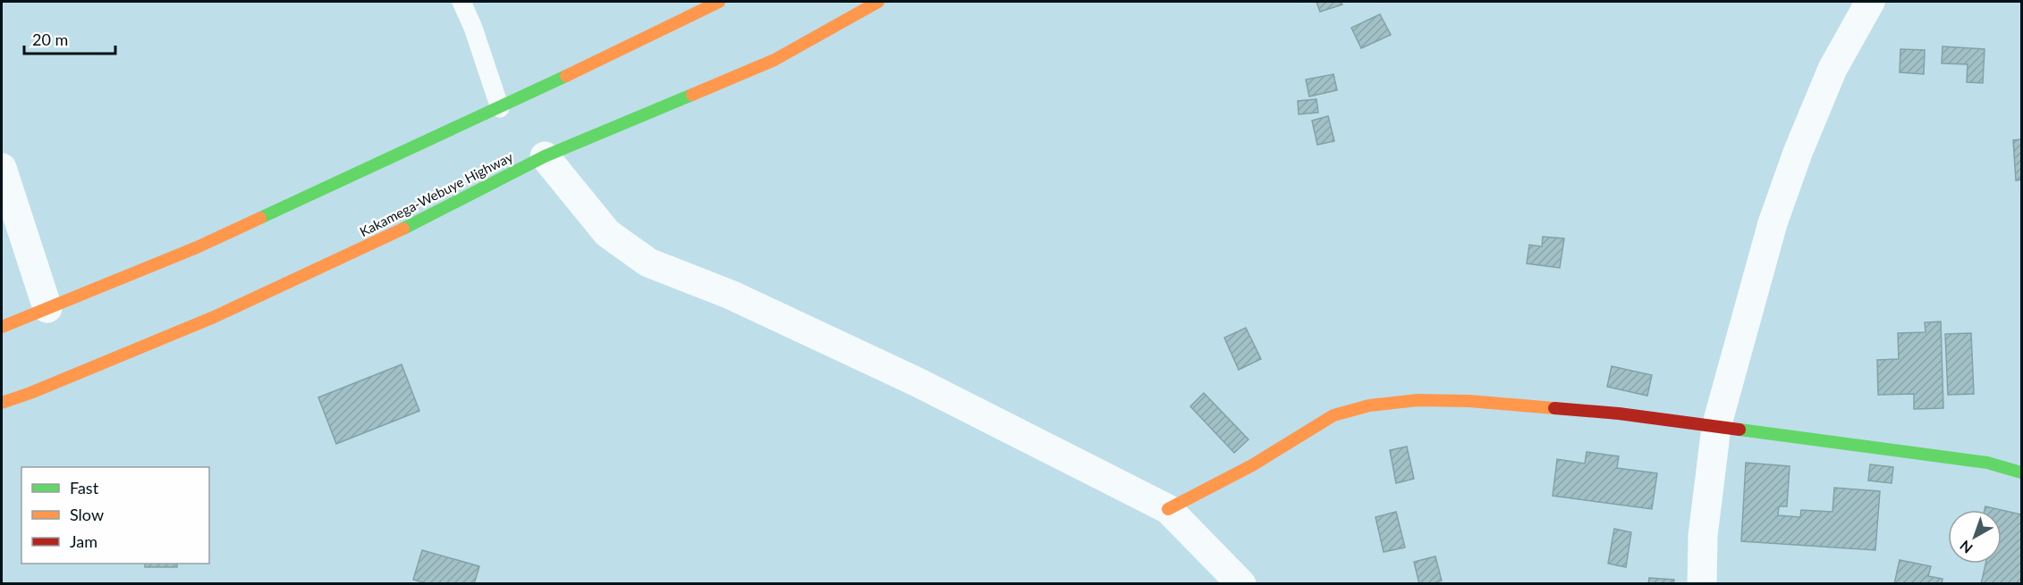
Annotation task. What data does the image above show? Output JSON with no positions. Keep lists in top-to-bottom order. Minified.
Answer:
{"streets":{"main road":["Kakamega-Webuye Highway"]},"legend":["Fast","Slow","Jam"],"scale_bar":"20 m","north":"bottom left"}
